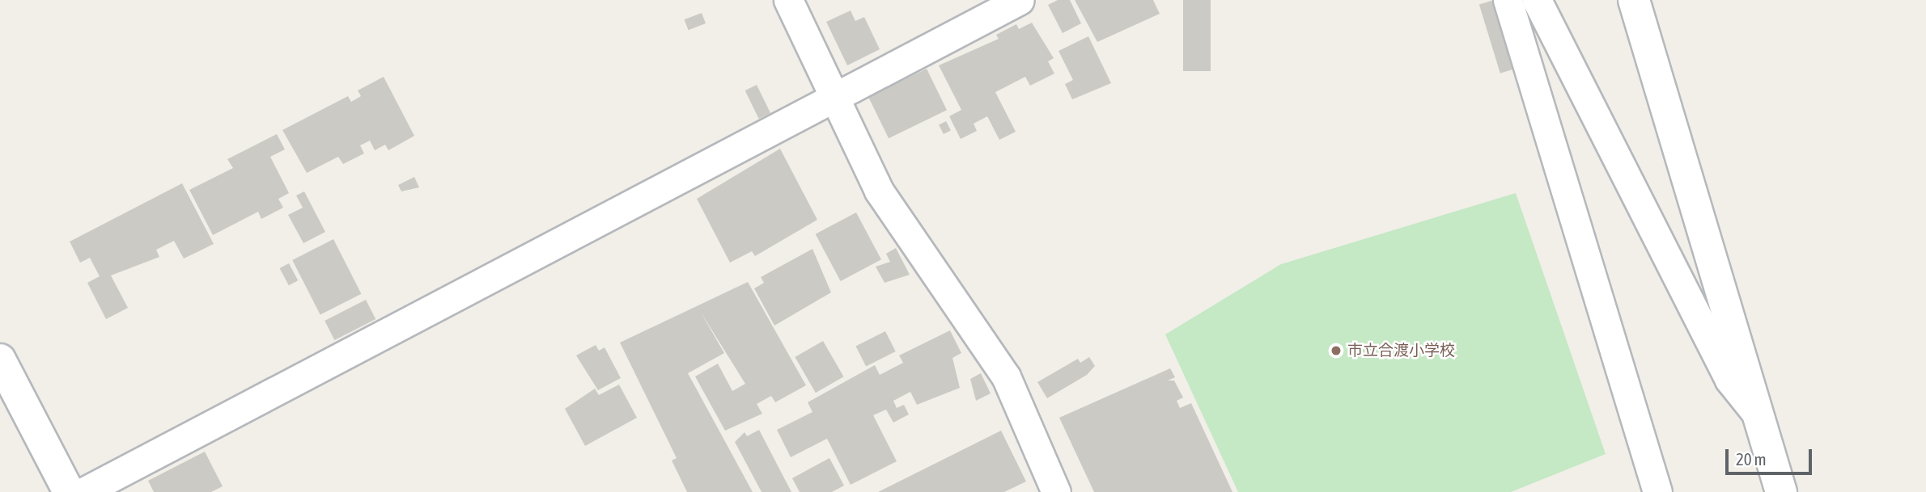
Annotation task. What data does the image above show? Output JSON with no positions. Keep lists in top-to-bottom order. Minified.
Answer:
{"places":["市立合渡小学校"],"scale_bar":"20 m"}
